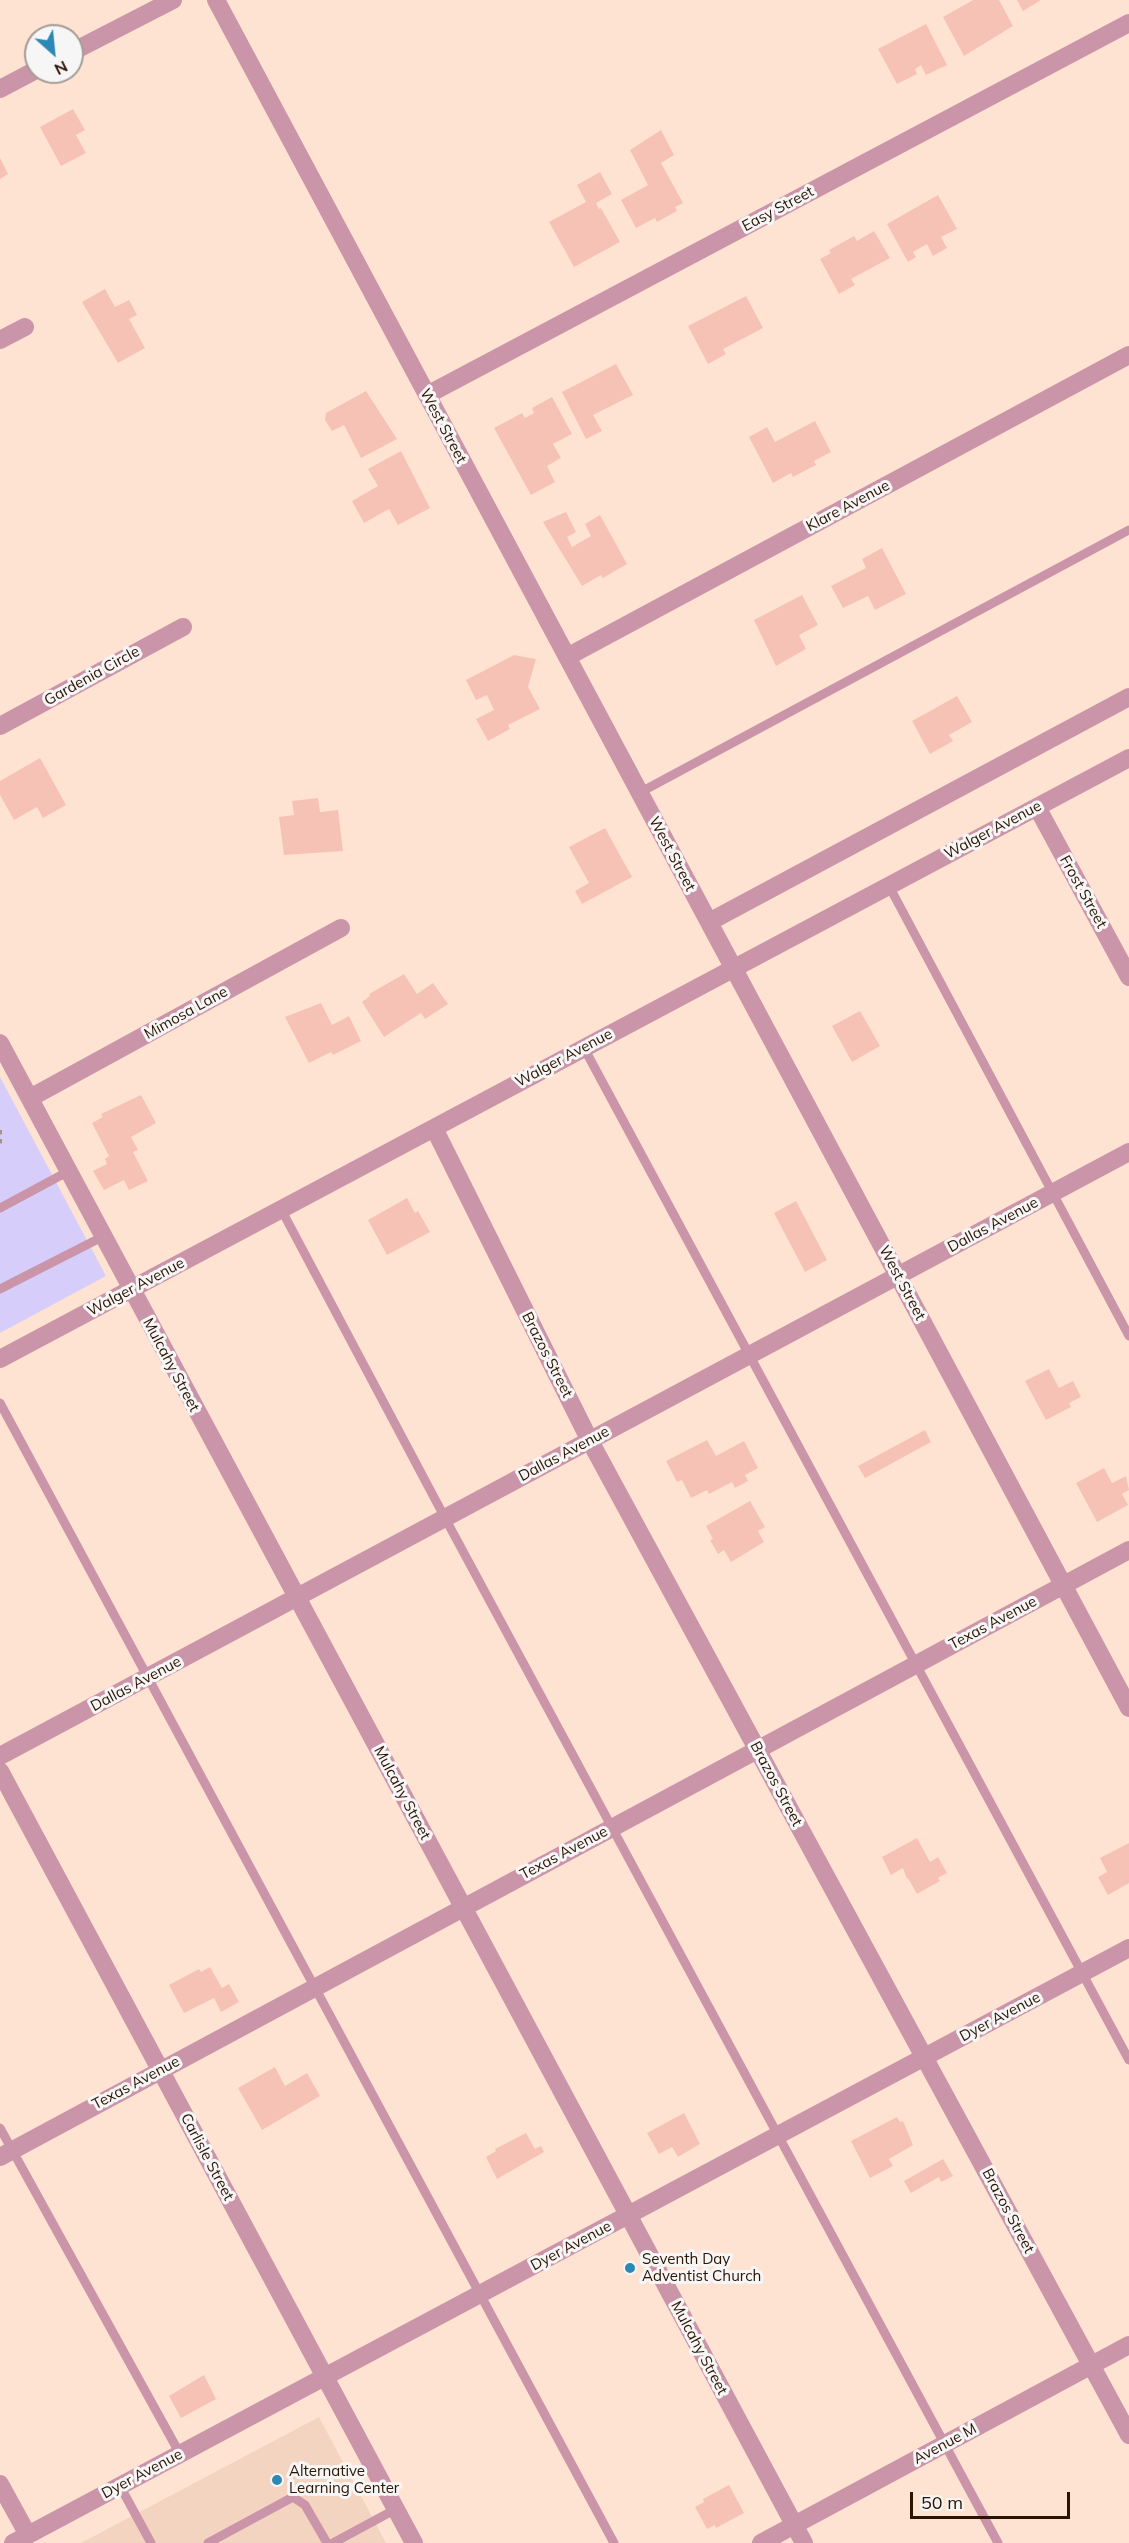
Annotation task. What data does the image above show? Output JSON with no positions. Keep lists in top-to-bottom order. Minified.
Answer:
{"streets":{"street":["Easy Street","West Street","Klare Avenue","Gardenia Circle","Walger Avenue","Frost Street","Mimosa Lane","Dallas Avenue","Brazos Street","Mulcahy Street","Texas Avenue","Dyer Avenue","Carlisle Street","Avenue M"]},"crossings":[["Easy Street","West Street"],["West Street","Klare Avenue"],["West Street","Walger Avenue"],["West Street","Dallas Avenue"],["West Street","Texas Avenue"],["Walger Avenue","Frost Street"],["Walger Avenue","Brazos Street"],["Walger Avenue","Mulcahy Street"],["Mimosa Lane","Mulcahy Street"],["Dallas Avenue","Brazos Street"],["Dallas Avenue","Mulcahy Street"],["Brazos Street","Texas Avenue"],["Brazos Street","Dyer Avenue"],["Brazos Street","Avenue M"],["Mulcahy Street","Texas Avenue"],["Mulcahy Street","Dyer Avenue"],["Mulcahy Street","Avenue M"],["Texas Avenue","Carlisle Street"],["Dyer Avenue","Carlisle Street"]],"places":["Seventh Day Adventist Church","Alternative Learning Center"],"scale_bar":"50 m","north":"bottom right"}
